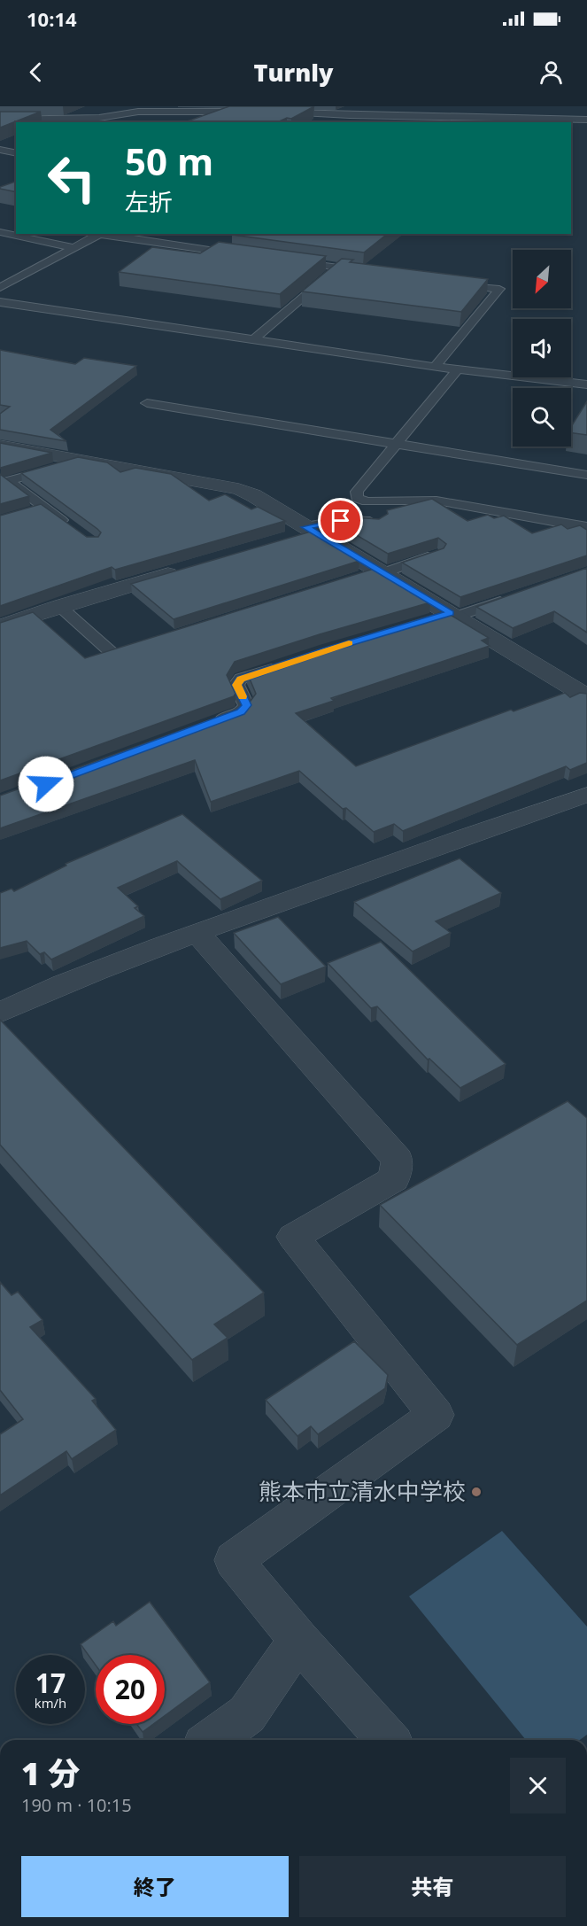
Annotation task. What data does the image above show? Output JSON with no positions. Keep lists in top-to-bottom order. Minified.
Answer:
{"places":["熊本市立清水中学校"],"north":"bottom left","page":{"status":"10:14","header":"Turnly","turn":["50 m","左折"],"speed":"17 km/h","limit":"20","heading":["1 分","190 m · 10:15"],"buttons":["終了","共有"]}}
